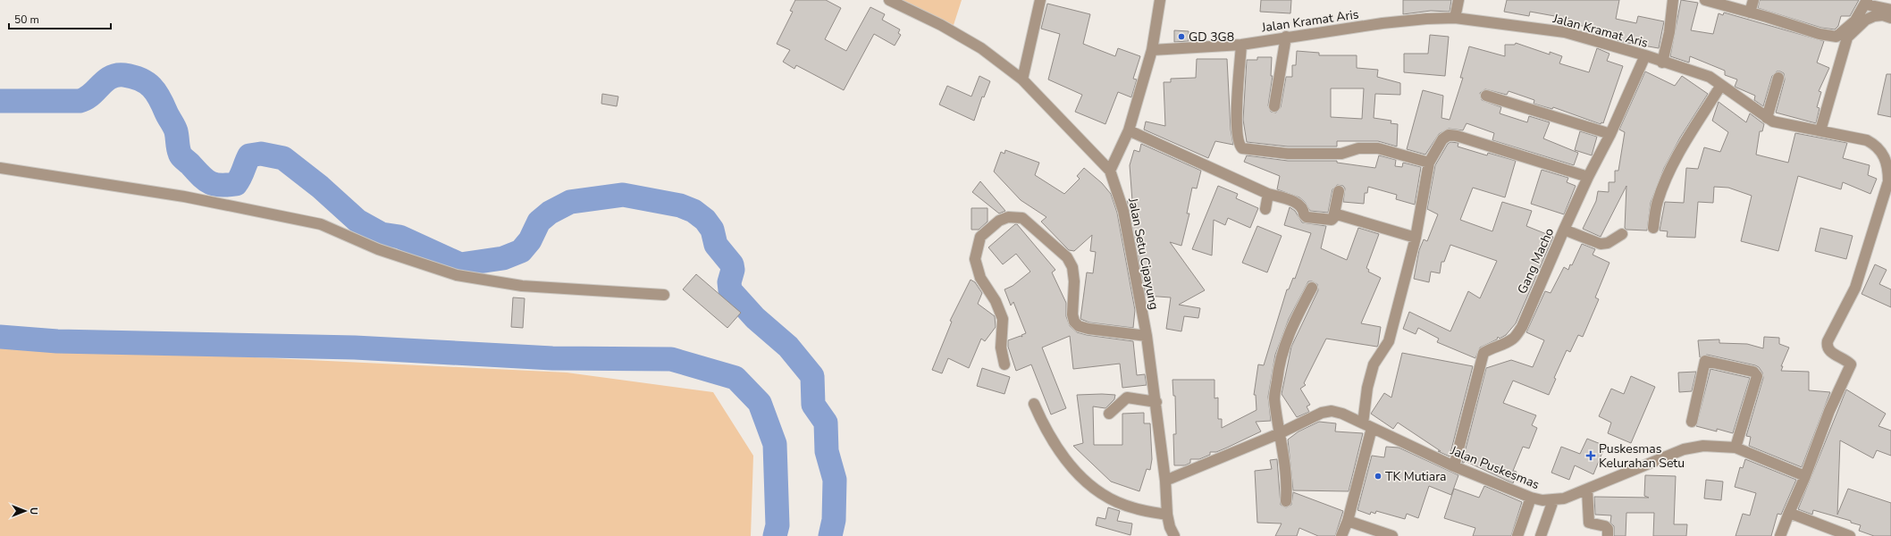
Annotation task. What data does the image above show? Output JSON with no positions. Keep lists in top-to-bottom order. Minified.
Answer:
{"streets":{"street":["Jalan Kramat Aris","Jalan Setu Cipayung","Gang Macho","Jalan Puskesmas"]},"crossings":[["Jalan Kramat Aris","Gang Macho"],["Jalan Setu Cipayung","Jalan Puskesmas"],["Gang Macho","Jalan Puskesmas"]],"places":{"other":["GD 3G8","TK Mutiara"],"health":["Puskesmas Kelurahan Setu"]},"scale_bar":"50 m","north":"right"}
